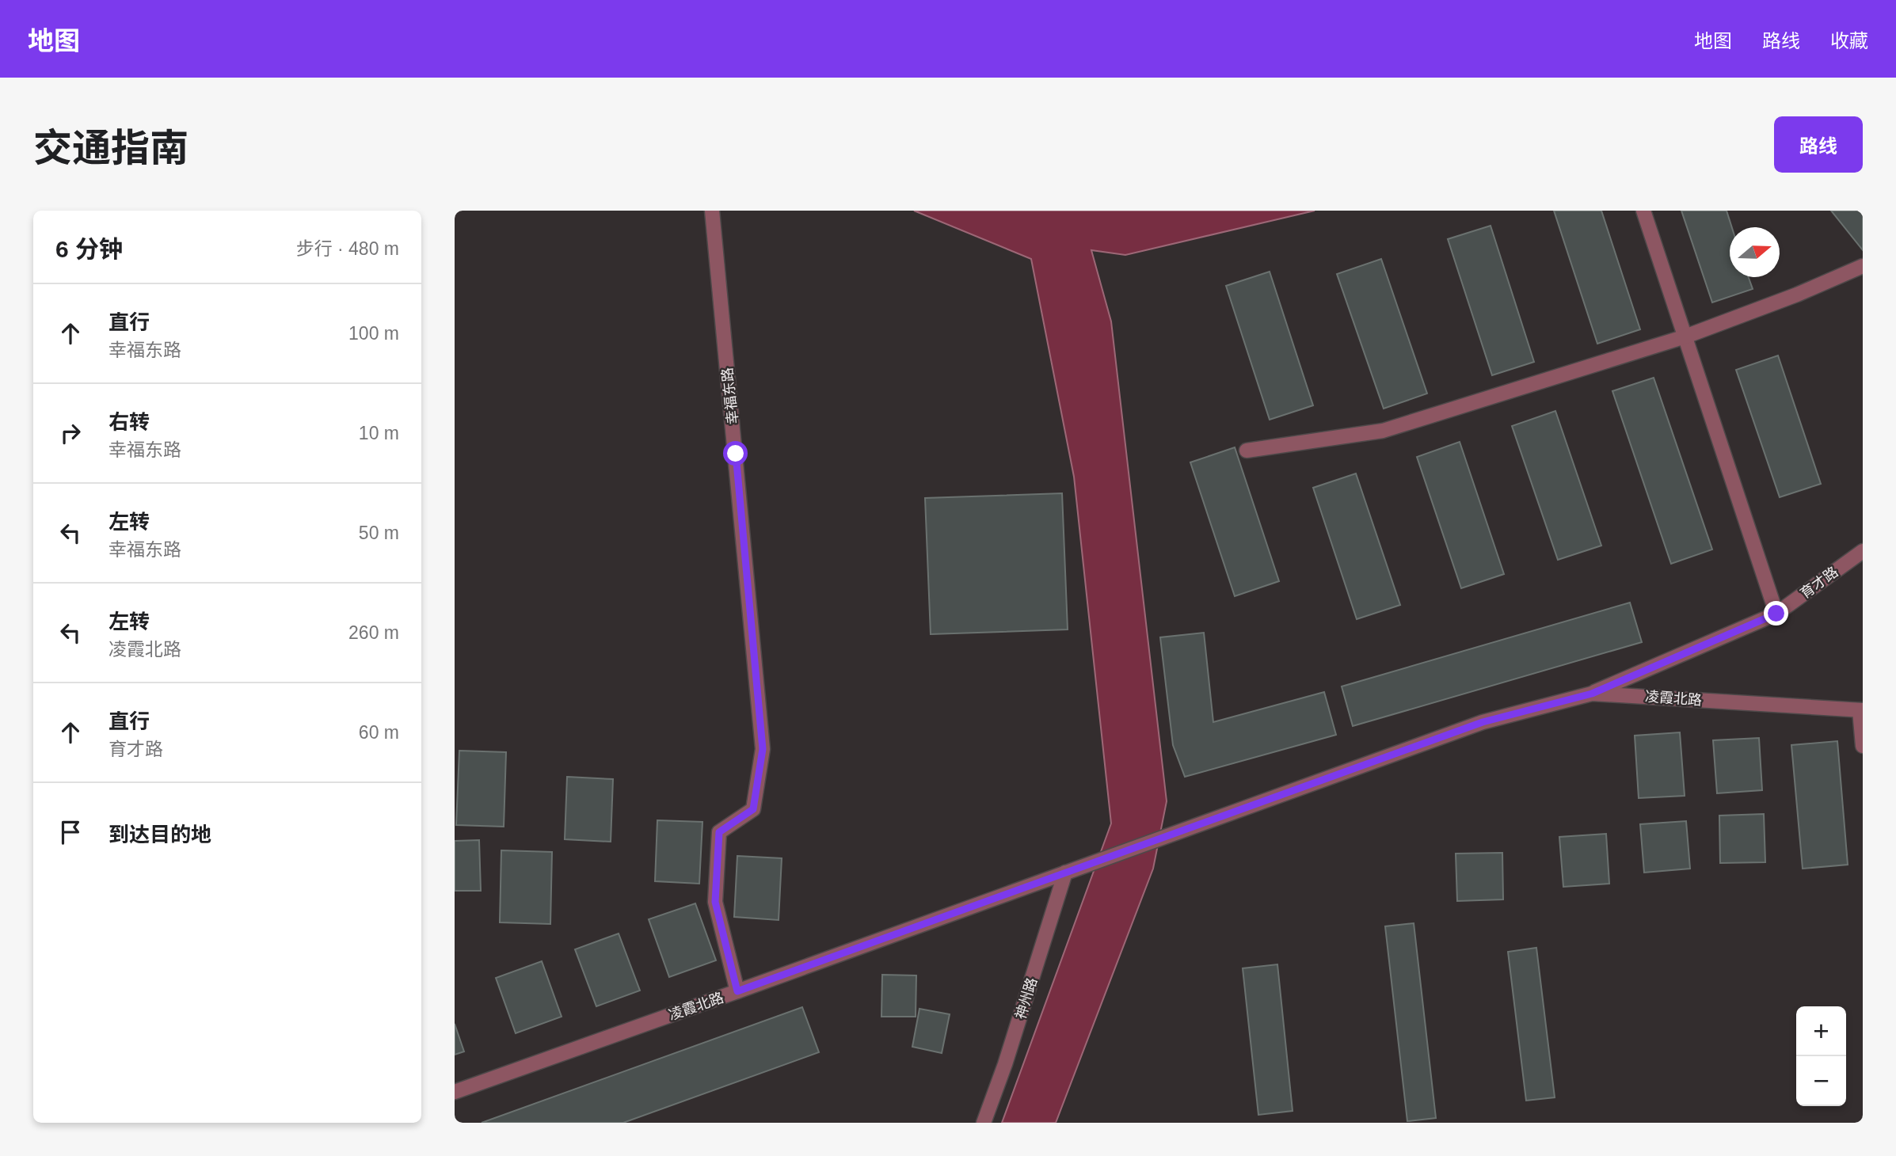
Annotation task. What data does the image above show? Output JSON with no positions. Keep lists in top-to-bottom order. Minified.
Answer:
{"streets":{"street":["幸福东路","育才路","凌霞北路","神州路"]},"crossings":[["幸福东路","凌霞北路"],["育才路","凌霞北路"],["凌霞北路","神州路"]],"north":"right","page":{"header":"地图","nav":["地图","路线","收藏"],"title":"交通指南","buttons":"路线","heading":["6 分钟","步行 · 480 m"],"list":[["直行","幸福东路","100 m"],["右转","幸福东路","10 m"],["左转","幸福东路","50 m"],["左转","凌霞北路","260 m"],["直行","育才路","60 m"],"到达目的地"],"map_buttons":["+","−"]}}
